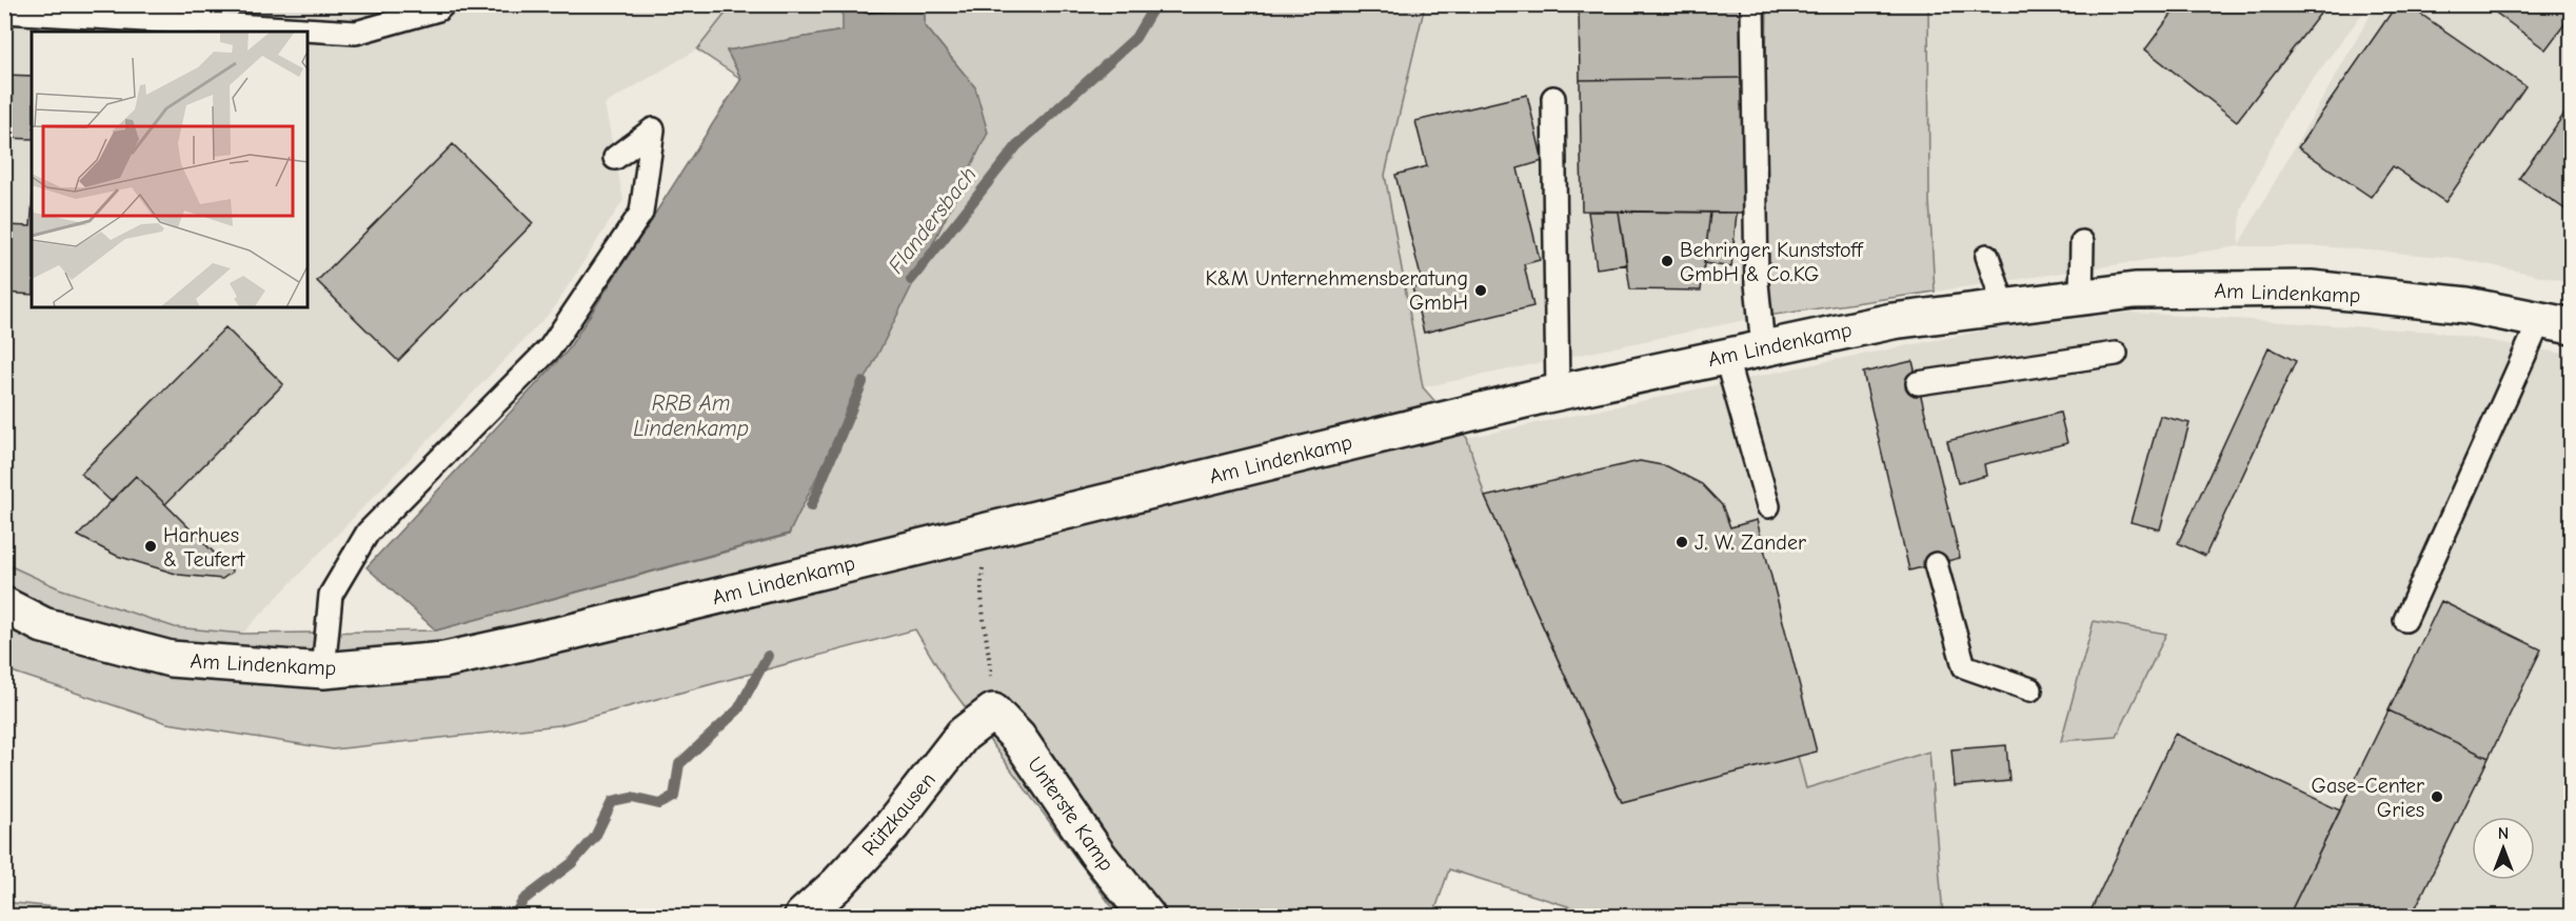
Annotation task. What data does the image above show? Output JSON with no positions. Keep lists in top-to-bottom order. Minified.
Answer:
{"streets":{"street":["Am Lindenkamp","Rützkausen","Unterste Kamp"]},"crossings":[["Rützkausen","Unterste Kamp"]],"water":["Flandersbach","RRB Am Lindenkamp"],"places":["Behringer Kunststoff GmbH & Co.KG","K&M Unternehmensberatung GmbH","J. W. Zander","Harhues & Teufert","Gase-Center Gries"],"north":"top"}
